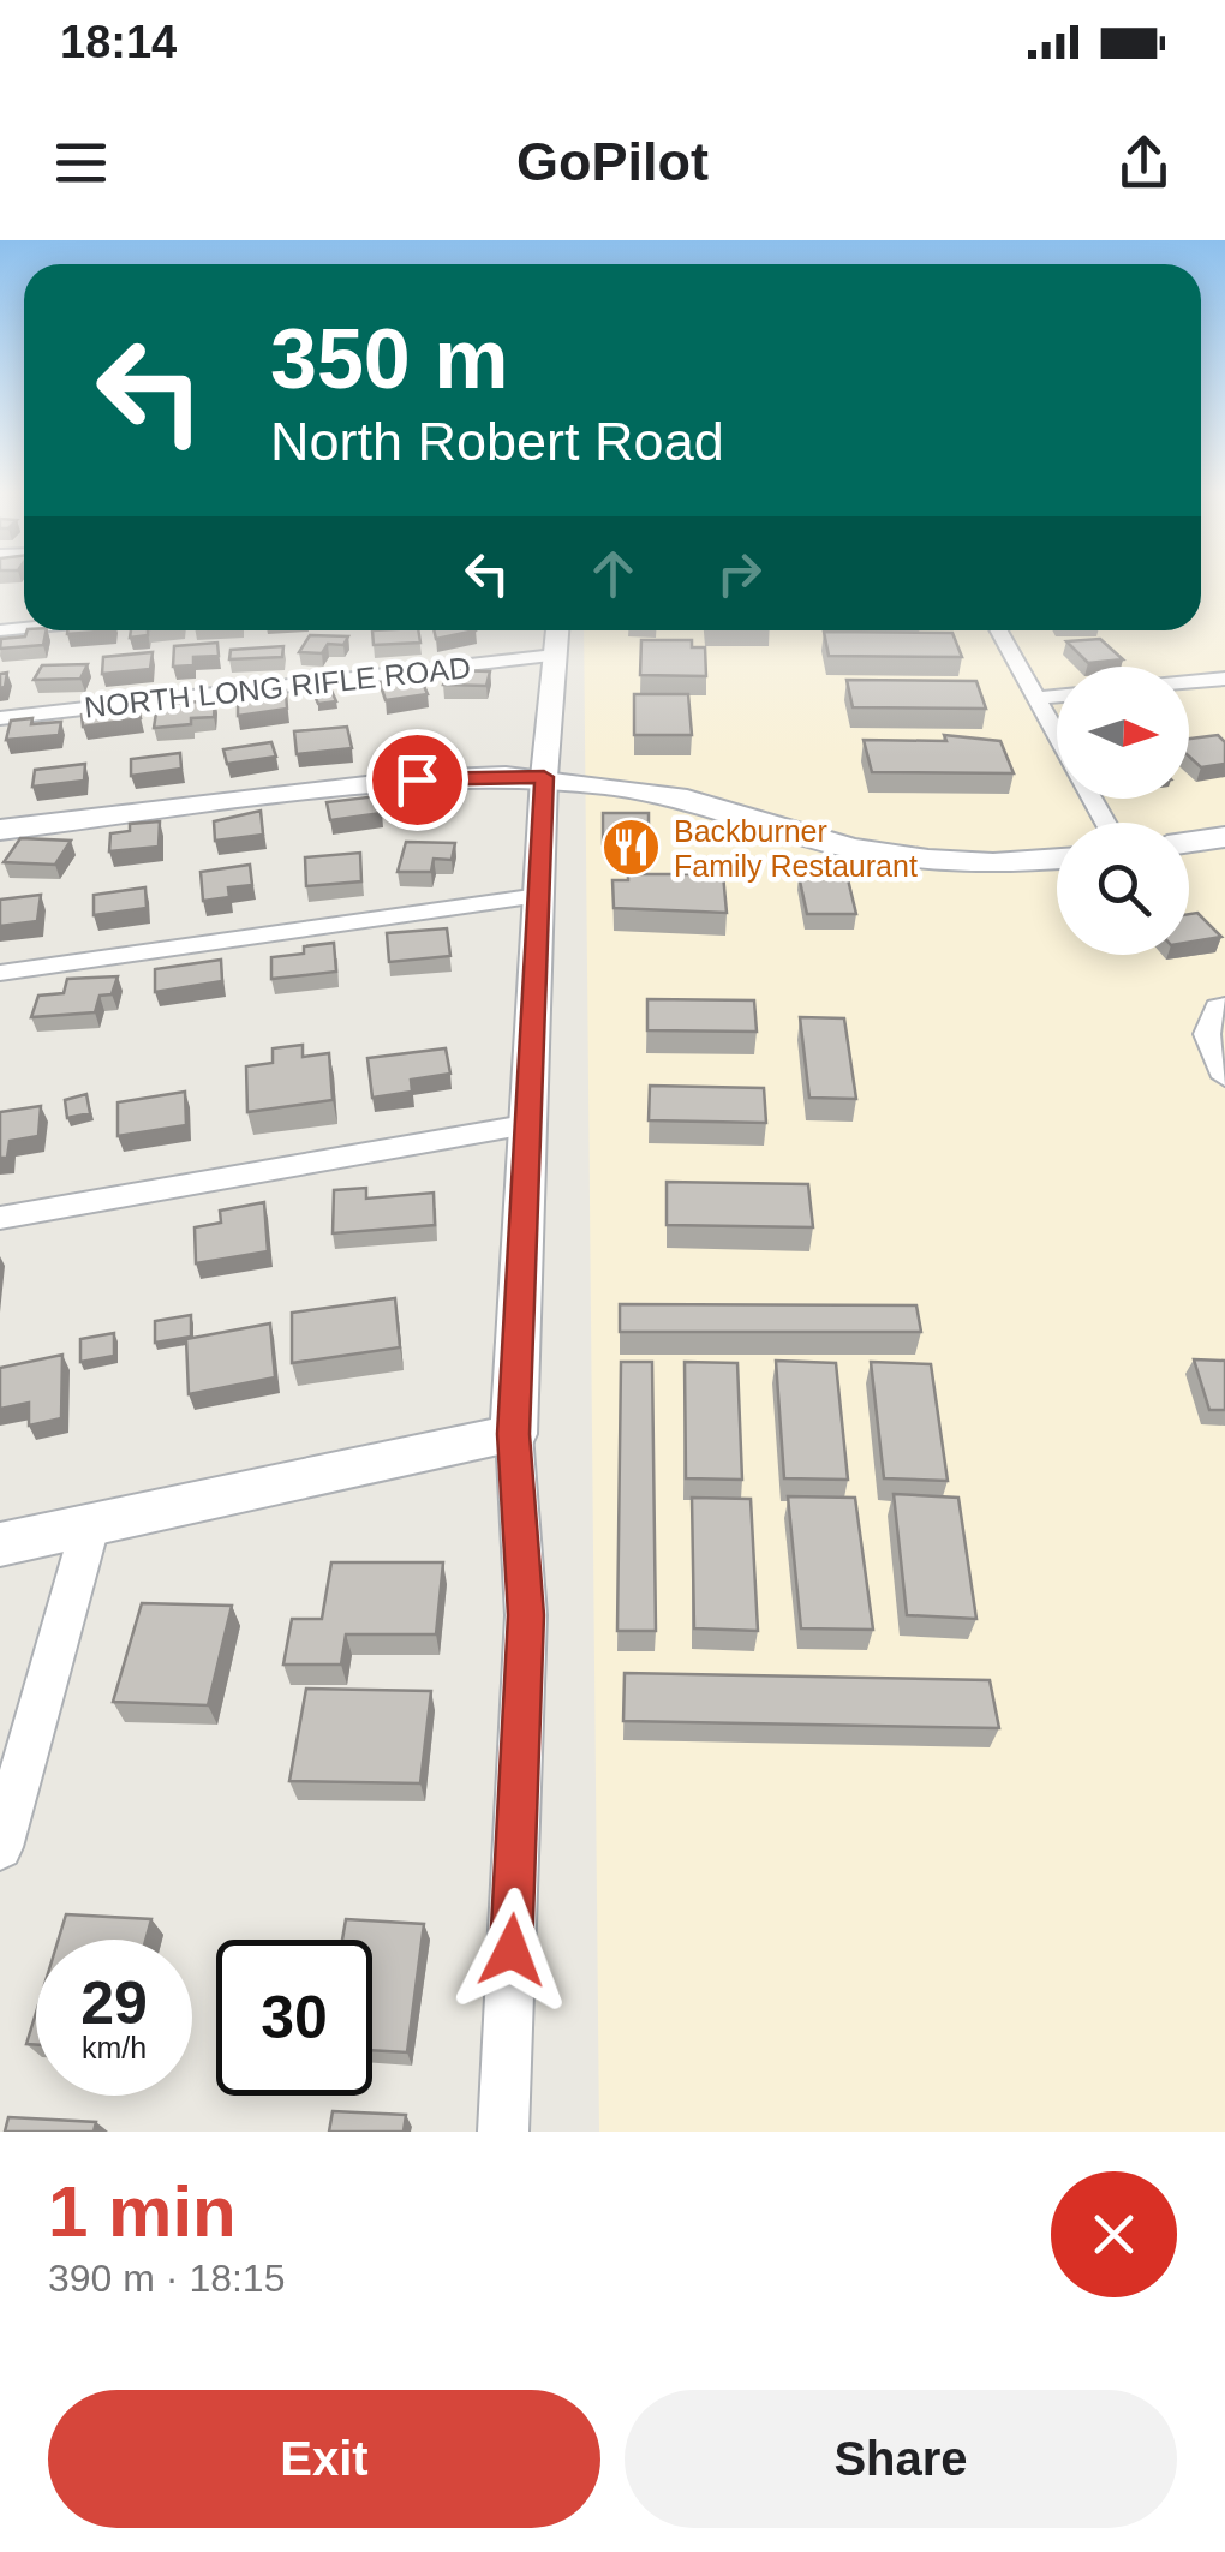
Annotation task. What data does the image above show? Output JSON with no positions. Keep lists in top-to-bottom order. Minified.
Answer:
{"streets":{"street":["NORTH LONG RIFLE ROAD"]},"places":{"restaurant":["Backburner Family Restaurant"]},"north":"right","page":{"status":"18:14","header":"GoPilot","turn":["350 m","North Robert Road"],"speed":"29 km/h","limit":"30","heading":["1 min","390 m · 18:15"],"buttons":["Exit","Share"]}}
